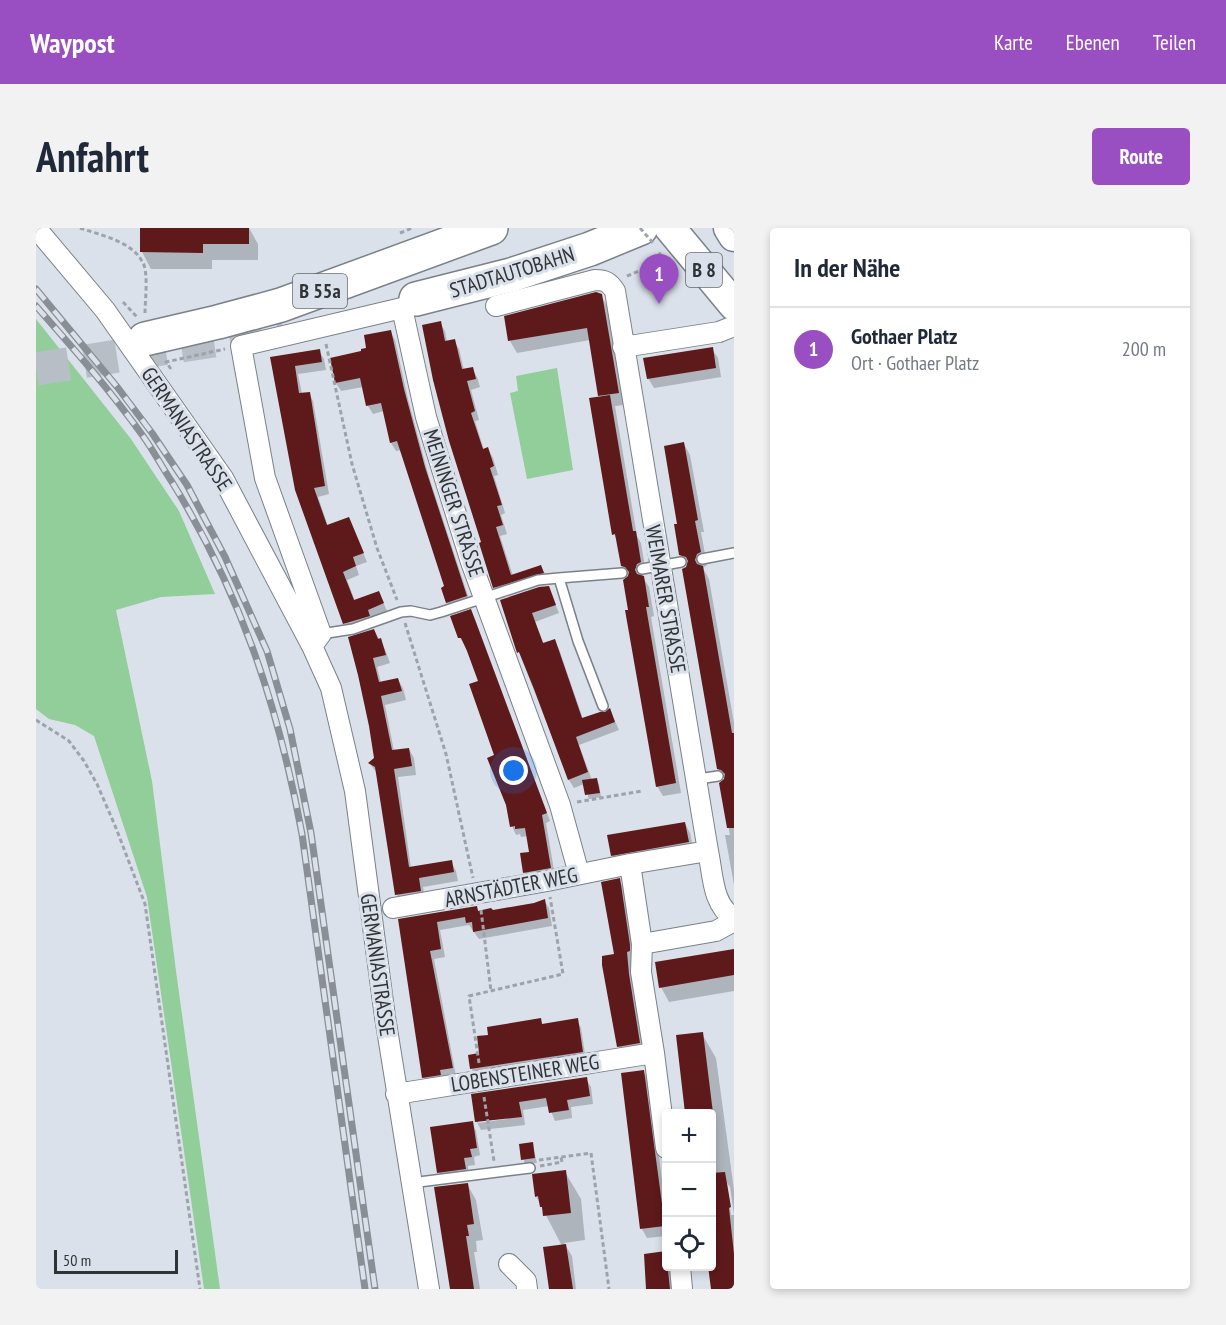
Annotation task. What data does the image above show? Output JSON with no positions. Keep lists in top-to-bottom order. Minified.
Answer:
{"streets":{"highway":["STADTAUTOBAHN","B 55a"],"main road":["B 8"],"street":["GERMANIASTRASSE","MEININGER STRASSE","WEIMARER STRASSE","ARNSTÄDTER WEG","LOBENSTEINER WEG"]},"crossings":[["B 8","STADTAUTOBAHN"],["GERMANIASTRASSE","MEININGER STRASSE"],["GERMANIASTRASSE","LOBENSTEINER WEG"],["MEININGER STRASSE","ARNSTÄDTER WEG"],["WEIMARER STRASSE","ARNSTÄDTER WEG"]],"scale_bar":"50 m","page":{"header":"Waypost","nav":["Karte","Ebenen","Teilen"],"buttons":"Route","title":"Anfahrt","heading":"In der Nähe","pins":"1","list":[{"mark":"1","name":"Gothaer Platz","note":"Ort · Gothaer Platz","value":"200 m"}],"map_buttons":["+","−"],"scale":"50 m"}}
